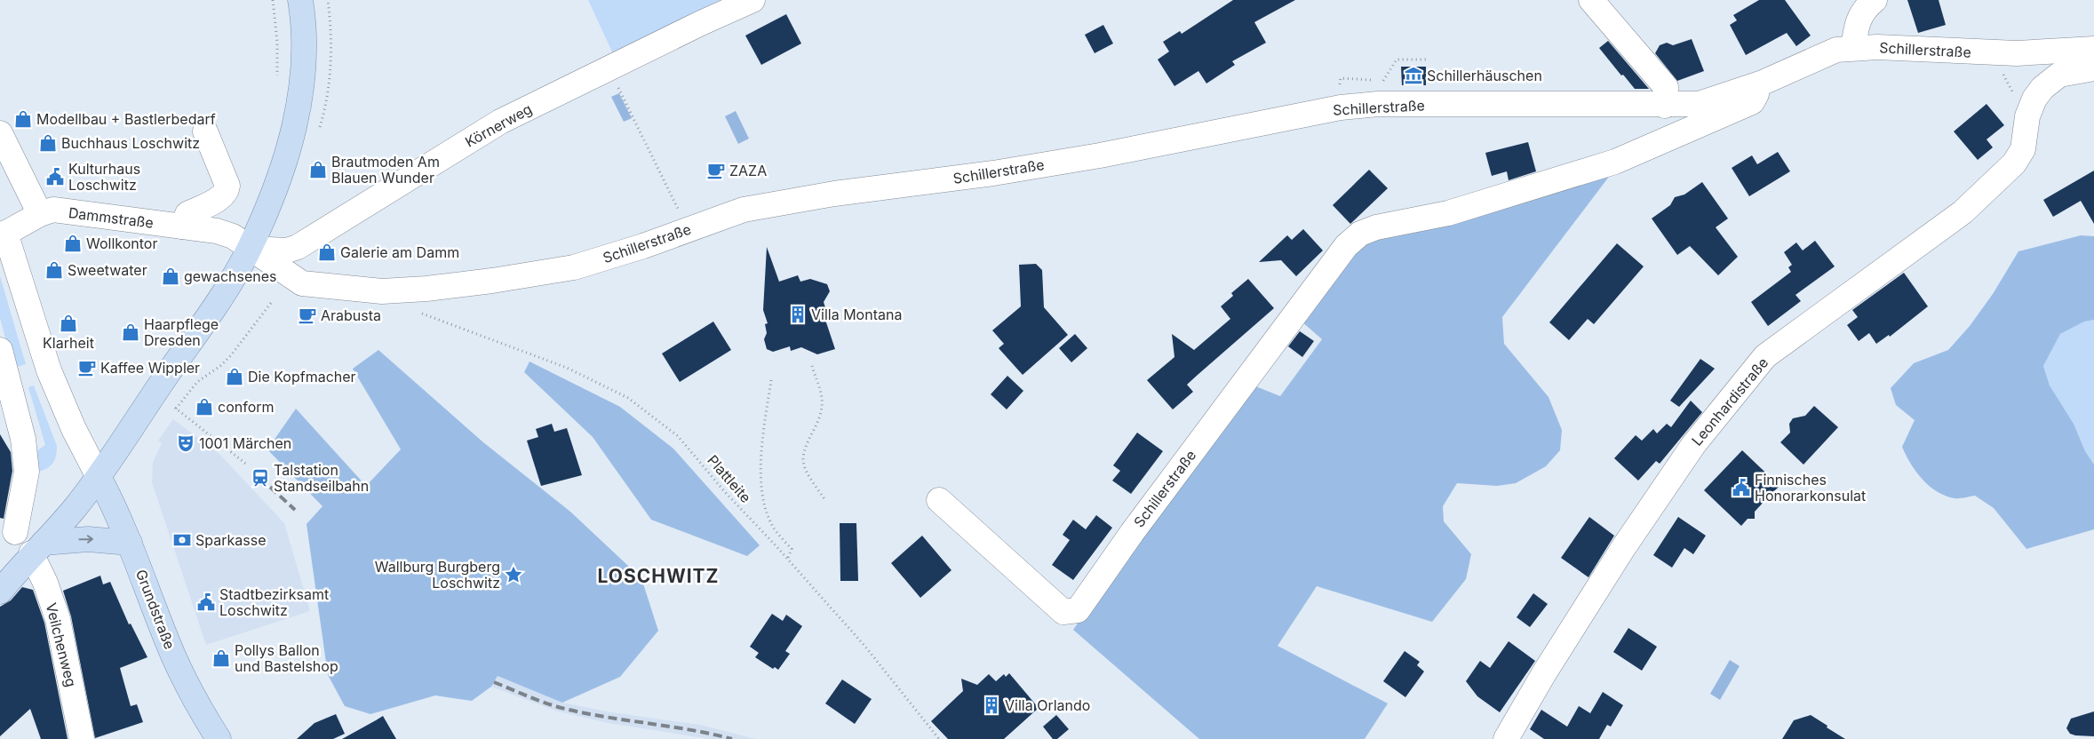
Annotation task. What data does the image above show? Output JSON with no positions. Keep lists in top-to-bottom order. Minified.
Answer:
{"streets":{"main road":["Grundstraße"],"street":["Schillerstraße","Körnerweg","Dammstraße","Leonhardistraße","Veilchenweg"],"path":["Plattleite"]},"crossings":[["Schillerstraße","Körnerweg"],["Schillerstraße","Dammstraße"],["Körnerweg","Dammstraße"]],"districts":["LOSCHWITZ"],"places":{"museum":["Schillerhäuschen"],"shop":["Modellbau + Bastlerbedarf","Buchhaus Loschwitz","Brautmoden Am Blauen Wunder","Wollkontor","Galerie am Damm","Sweetwater","gewachsenes","Klarheit","Haarpflege Dresden","Die Kopfmacher","conform","Pollys Ballon und Bastelshop"],"cafe":["ZAZA","Arabusta","Kaffee Wippler"],"public building":["Kulturhaus Loschwitz","Finnisches Honorarkonsulat","Stadtbezirksamt Loschwitz"],"building":["Villa Montana","Villa Orlando"],"theatre":["1001 Märchen"],"station":["Talstation Standseilbahn"],"bank":["Sparkasse"],"place":["Wallburg Burgberg Loschwitz"]}}
